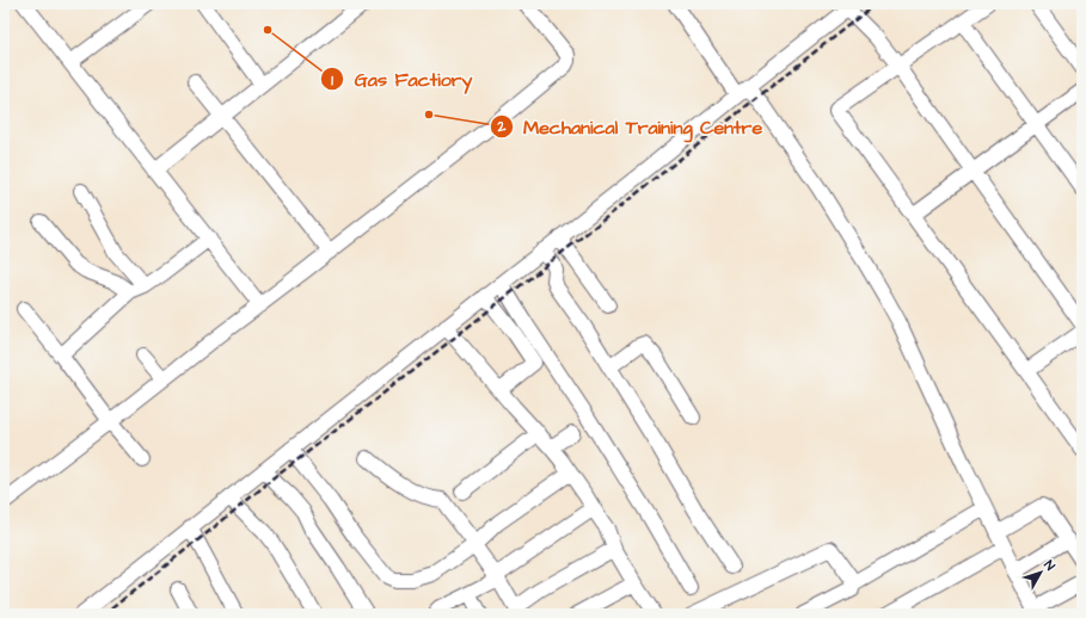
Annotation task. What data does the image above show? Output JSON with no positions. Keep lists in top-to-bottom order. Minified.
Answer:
{"places":["Gas Factiory","Mechanical Training Centre"],"north":"top right"}
